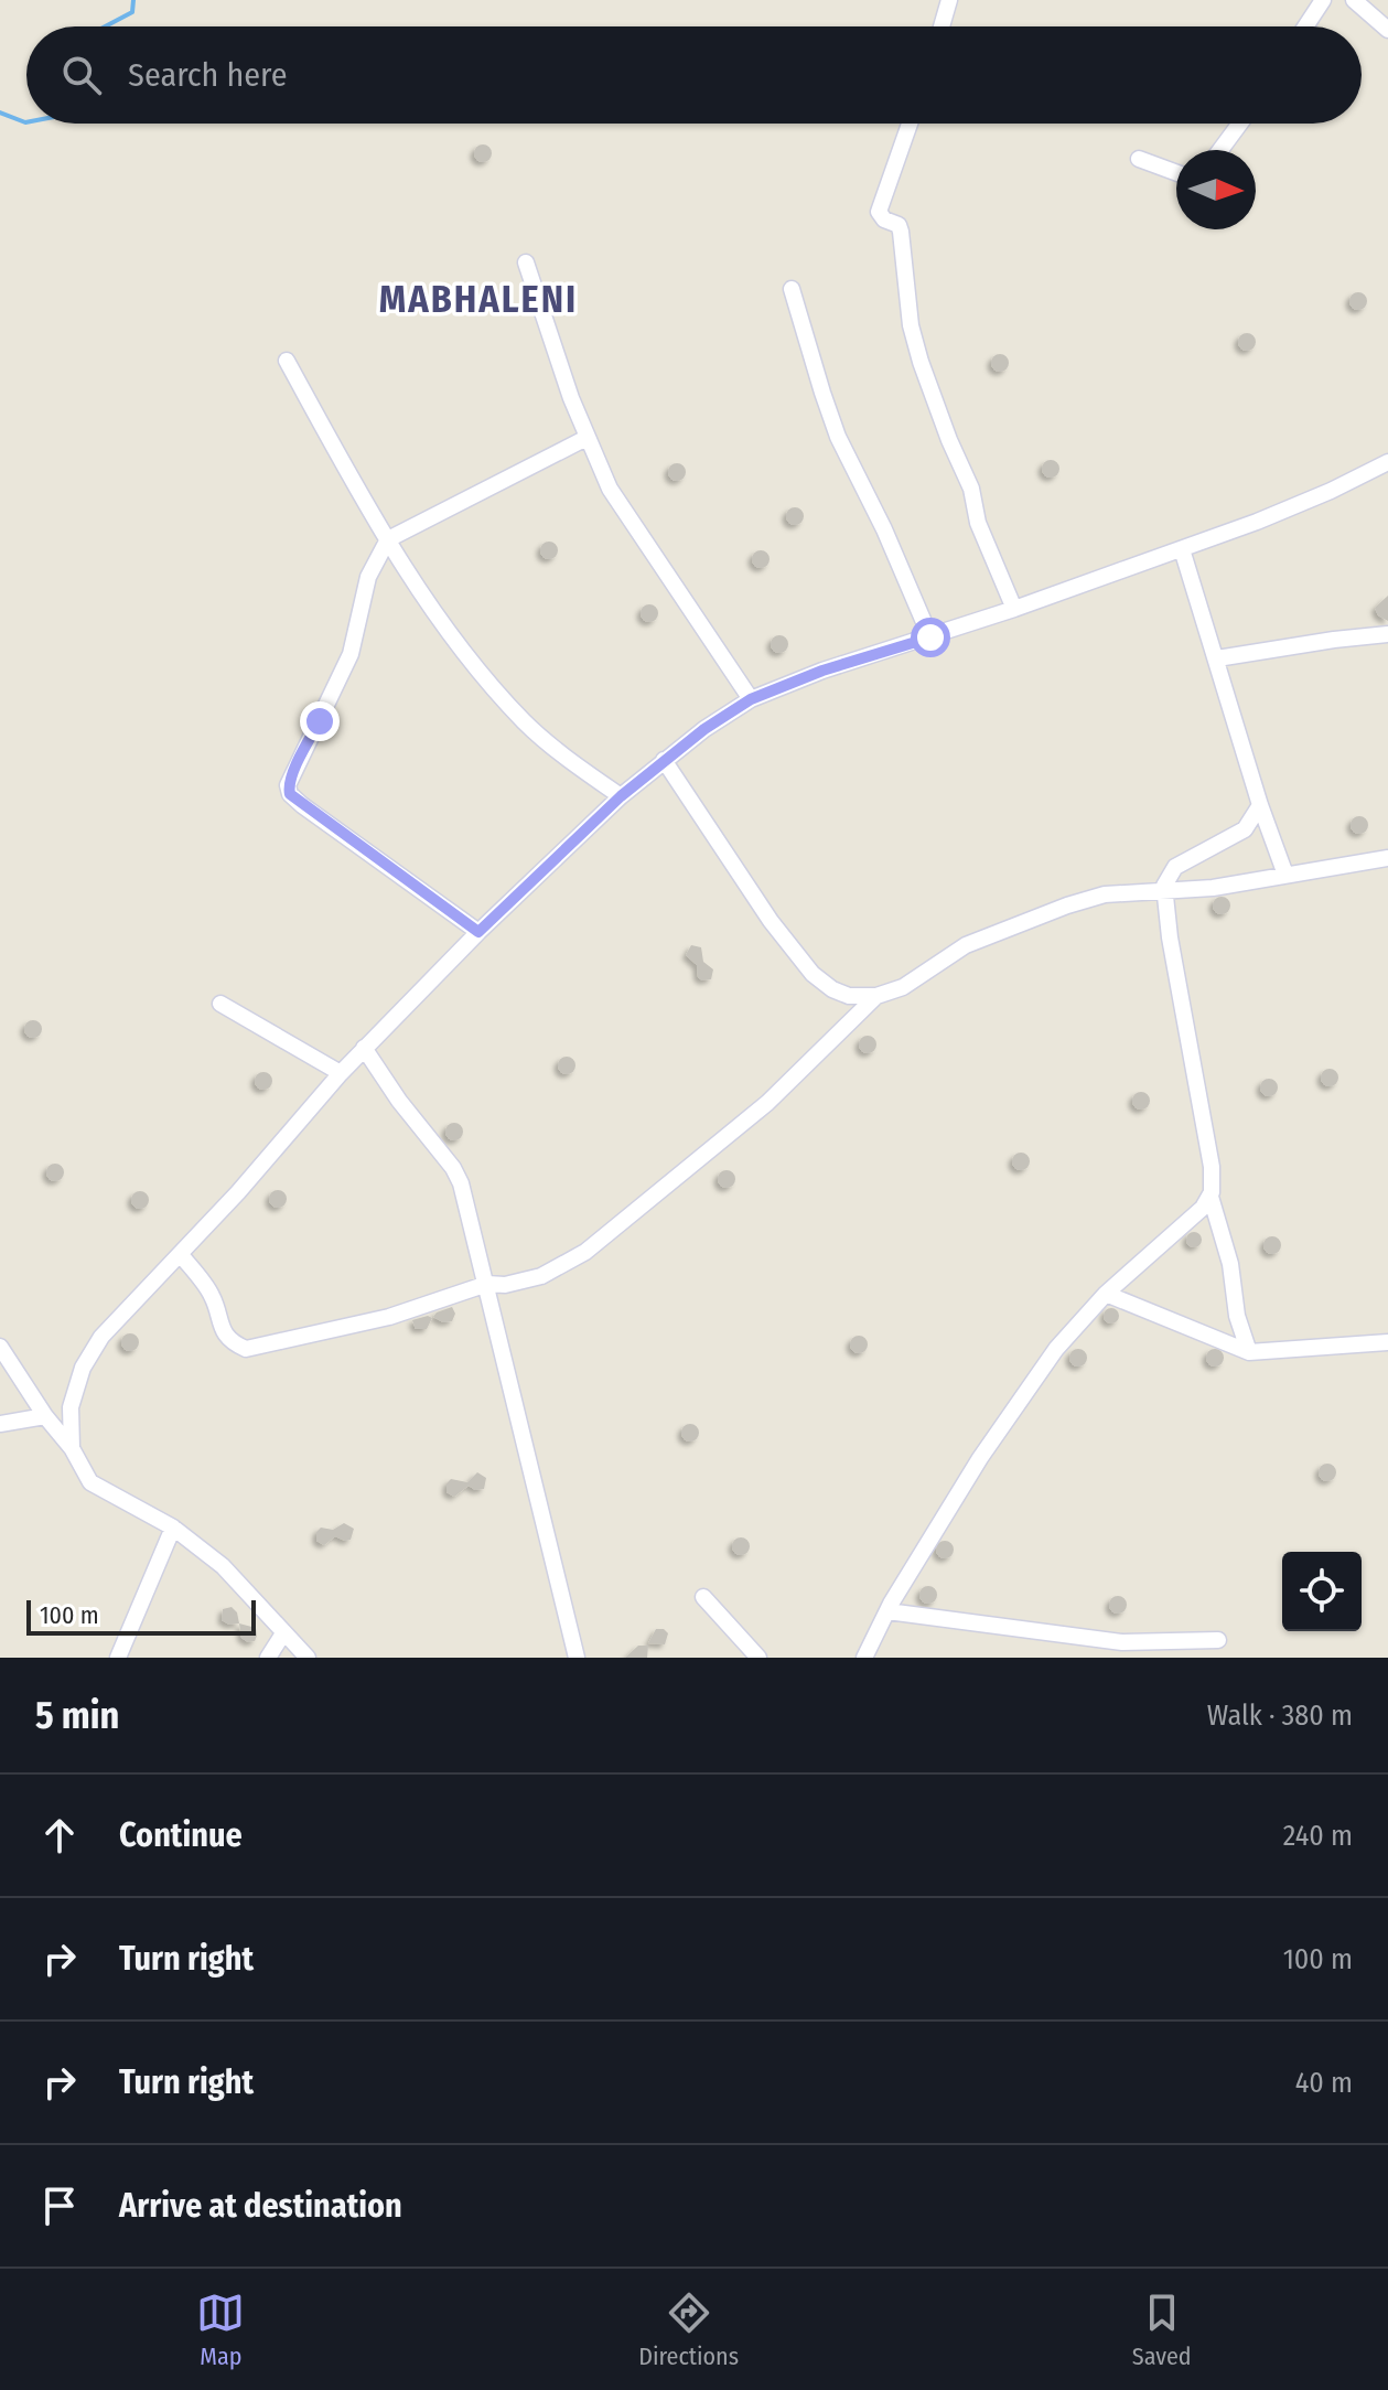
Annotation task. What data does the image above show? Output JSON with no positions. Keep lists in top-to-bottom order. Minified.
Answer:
{"districts":["MABHALENI"],"scale_bar":"100 m","north":"right","page":{"search":"Search here","scale":"100 m","heading":["5 min","Walk · 380 m"],"list":[["Continue","240 m"],["Turn right","100 m"],["Turn right","40 m"],"Arrive at destination"],"nav":["Map","Directions","Saved"]}}
